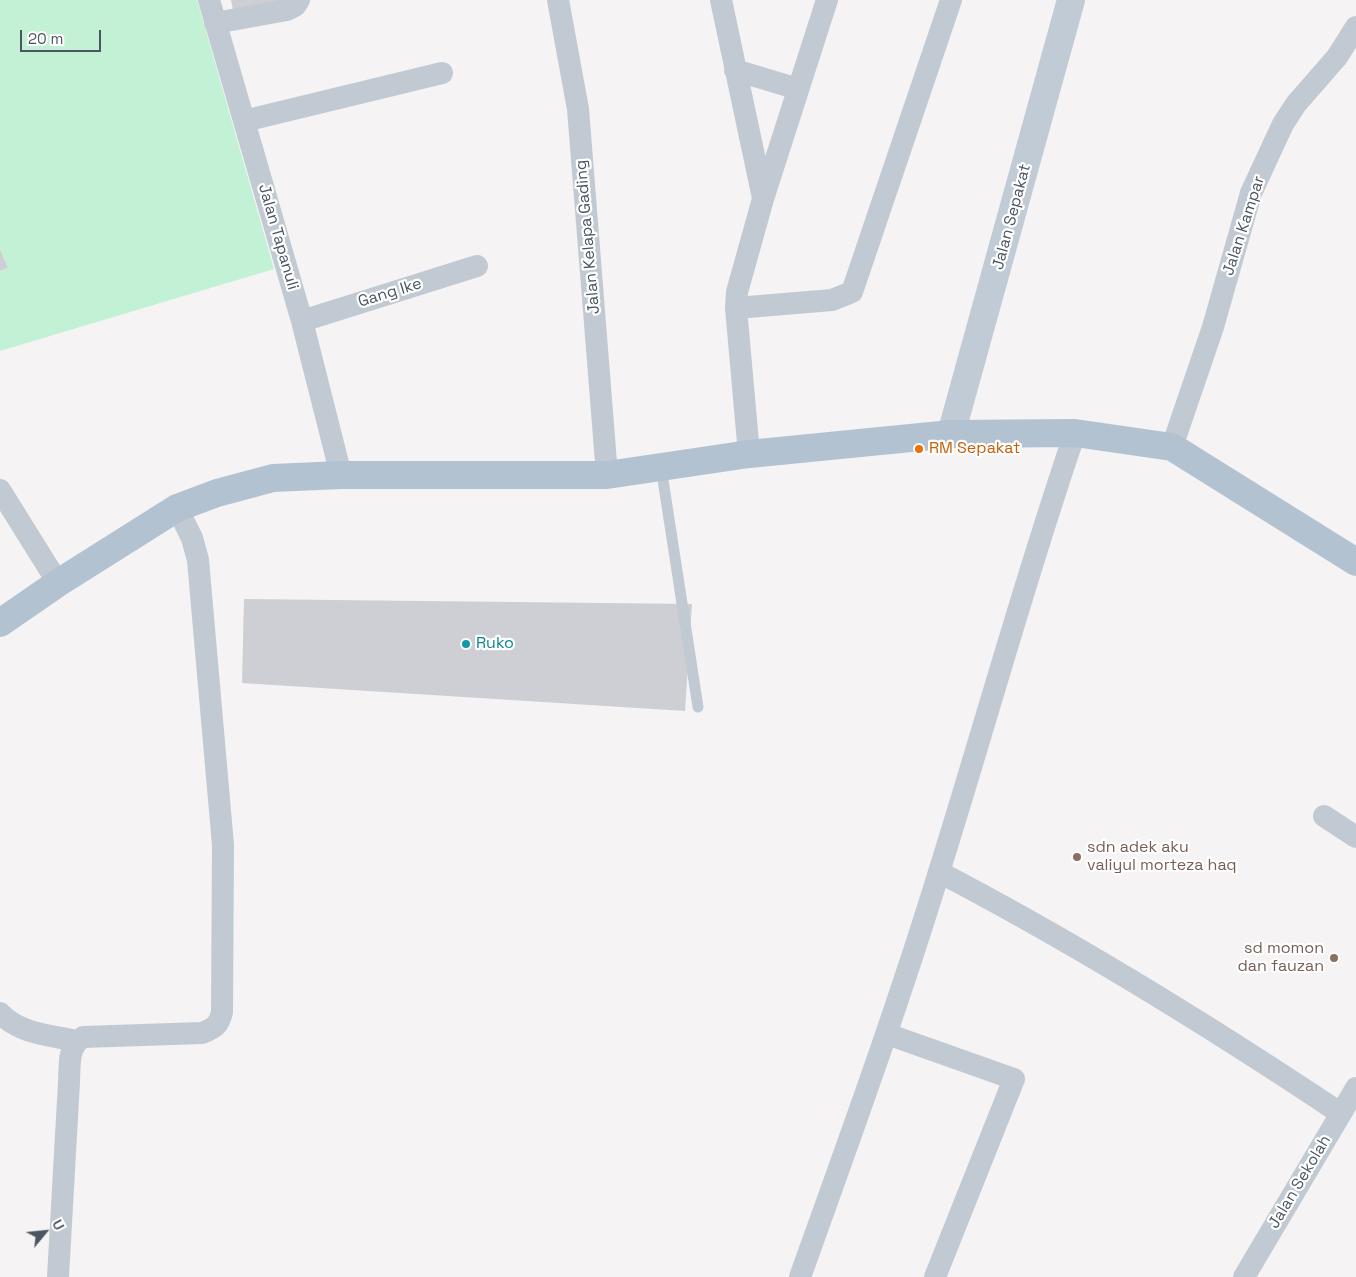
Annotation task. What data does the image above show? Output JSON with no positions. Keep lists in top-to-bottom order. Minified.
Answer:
{"streets":{"main road":["Jalan Sepakat"],"street":["Jalan Kampar","Jalan Tapanuli","Jalan Kelapa Gading","Gang Ike","Jalan Sekolah"]},"crossings":[["Jalan Tapanuli","Gang Ike"]],"places":["RM Sepakat","Ruko","sdn adek aku valiyul morteza haq","sd momon dan fauzan"],"scale_bar":"20 m","north":"top right"}
